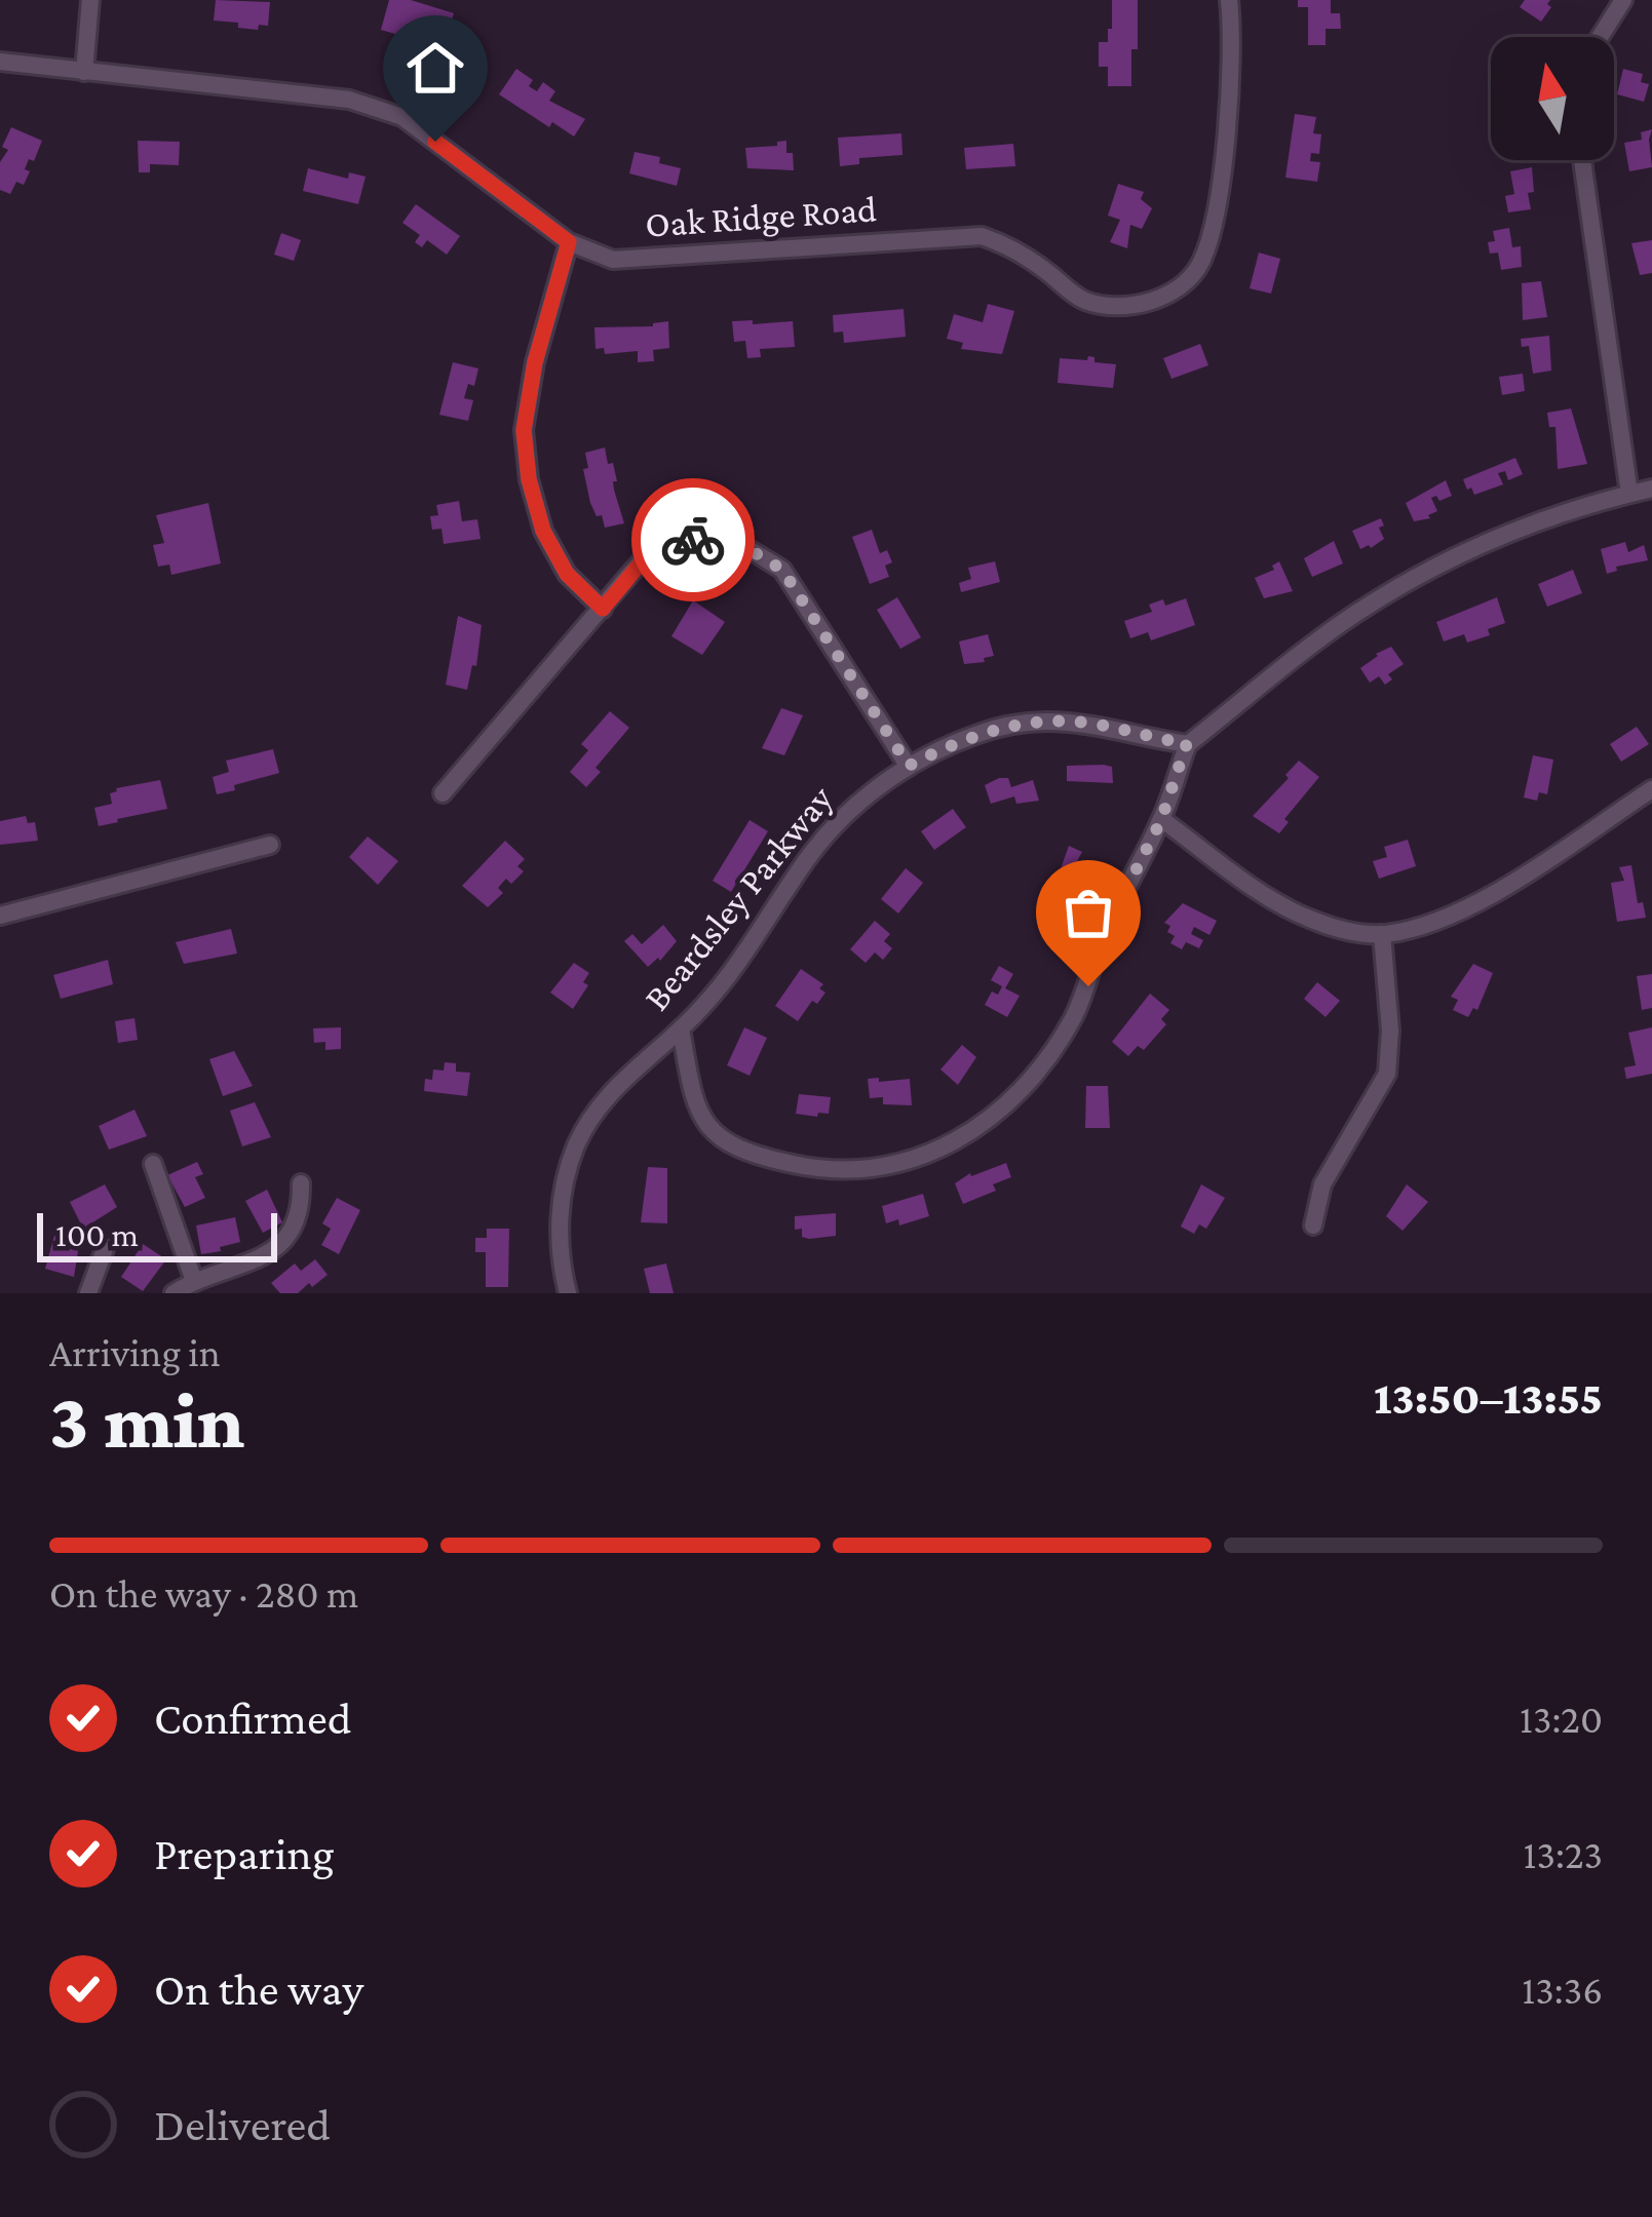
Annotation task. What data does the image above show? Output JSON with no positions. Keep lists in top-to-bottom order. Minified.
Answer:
{"streets":{"street":["Oak Ridge Road","Beardsley Parkway"]},"scale_bar":"100 m","north":"top","page":{"scale":"100 m","heading":["3 min","Arriving in","13:50–13:55"],"bar":"On the way · 280 m","list":[["Confirmed","13:20"],["Preparing","13:23"],["On the way","13:36"],"Delivered"]}}
